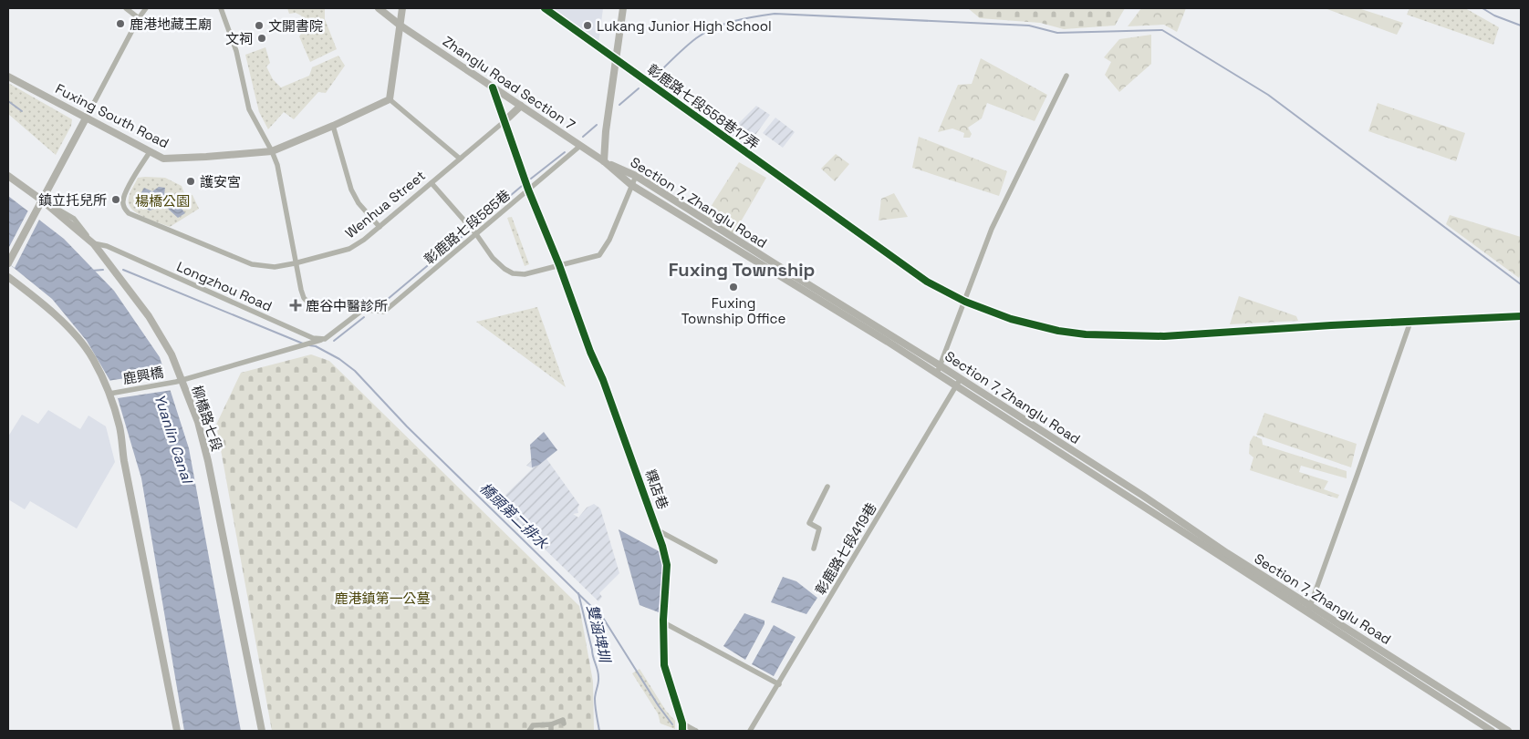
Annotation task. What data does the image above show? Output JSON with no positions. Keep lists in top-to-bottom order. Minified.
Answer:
{"streets":{"main road":["Zhanglu Road Section 7","Fuxing South Road","Section 7, Zhanglu Road","Wenhua Street","柳橋路七段","粿店巷"],"street":["彰鹿路七段558巷17弄","彰鹿路七段585巷","Longzhou Road","鹿興橋","彰鹿路七段419巷"]},"crossings":[["Zhanglu Road Section 7","Section 7, Zhanglu Road"],["Zhanglu Road Section 7","Wenhua Street"],["Zhanglu Road Section 7","彰鹿路七段585巷"],["Zhanglu Road Section 7","粿店巷"],["Fuxing South Road","Wenhua Street"],["Section 7, Zhanglu Road","彰鹿路七段419巷"],["Wenhua Street","彰鹿路七段585巷"],["Wenhua Street","粿店巷"],["彰鹿路七段585巷","粿店巷"],["Longzhou Road","鹿興橋"],["Longzhou Road","柳橋路七段"],["鹿興橋","柳橋路七段"]],"districts":["Fuxing Township"],"water":["Yuanlin Canal","橋頭第二排水","雙涵埤圳"],"parks":["楊橋公園","鹿港鎮第一公墓"],"places":{"other":["鹿港地藏王廟","文開書院","Lukang Junior High School","文祠","護安宮","鎮立托兒所","Fuxing Township Office"],"health":["鹿谷中醫診所"]}}
